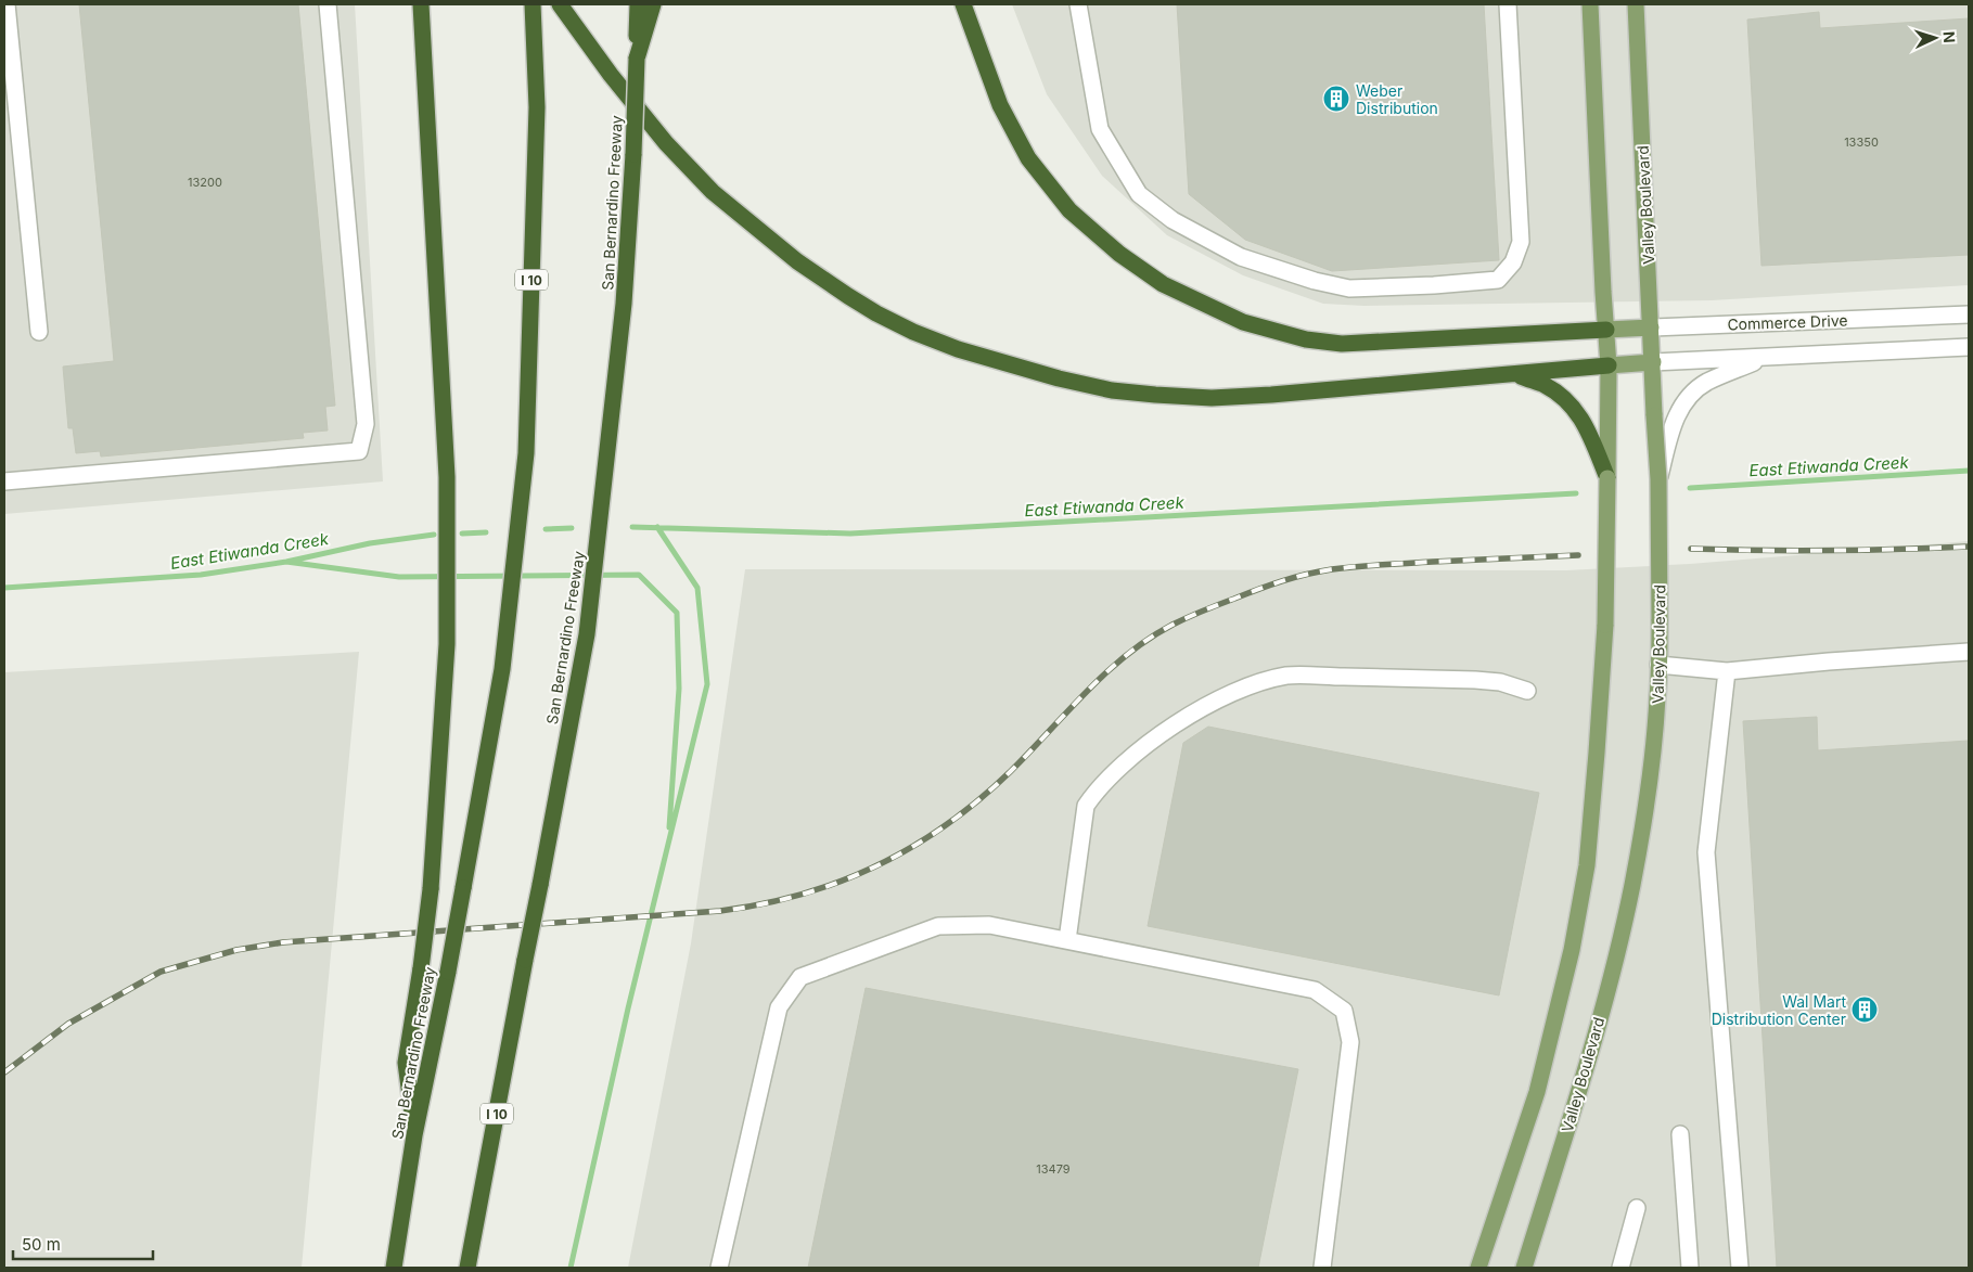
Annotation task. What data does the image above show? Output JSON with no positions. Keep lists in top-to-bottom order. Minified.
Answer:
{"streets":{"highway":["San Bernardino Freeway","I 10"],"main road":["Valley Boulevard","Commerce Drive"]},"crossings":[["Valley Boulevard","Commerce Drive"]],"water":["East Etiwanda Creek"],"places":{"building":["Weber Distribution","Wal Mart Distribution Center"]},"house_numbers":["13350","13200","13479"],"scale_bar":"50 m","north":"right"}
